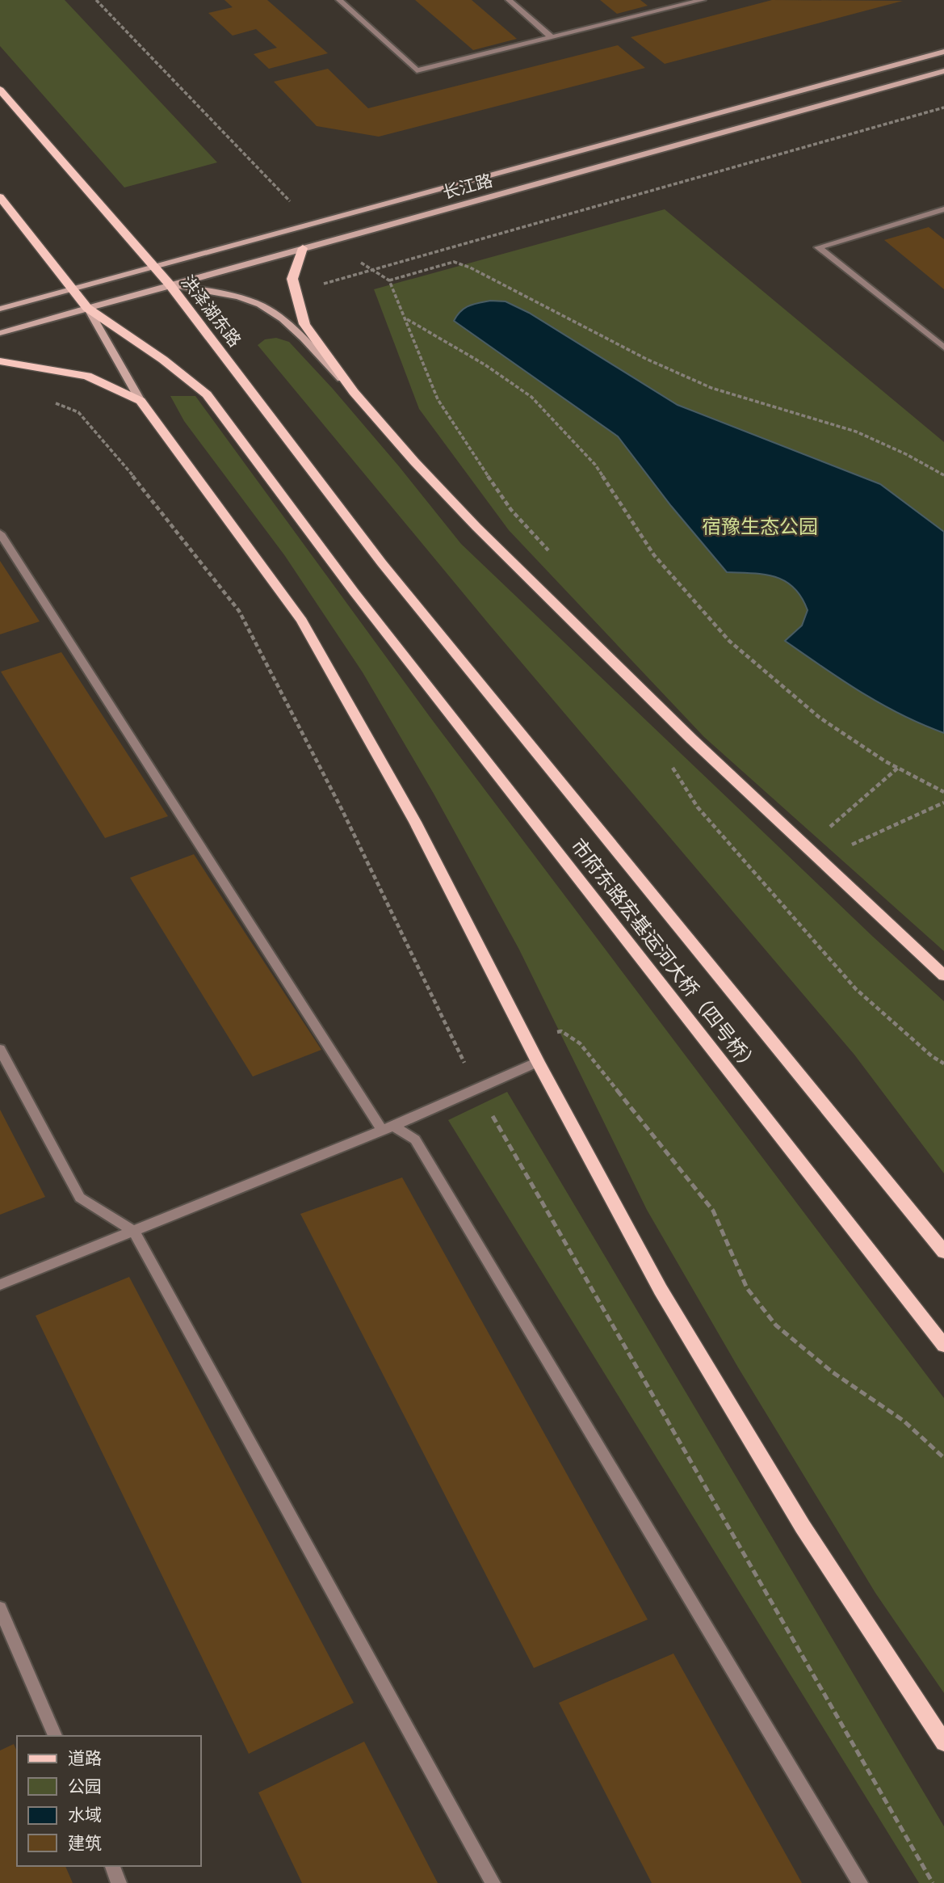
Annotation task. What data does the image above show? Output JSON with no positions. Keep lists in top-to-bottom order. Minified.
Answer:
{"streets":{"main road":["洪泽湖东路","市府东路宏基运河大桥（四号桥）"],"street":["长江路"]},"crossings":[["长江路","洪泽湖东路"],["长江路","市府东路宏基运河大桥（四号桥）"],["洪泽湖东路","市府东路宏基运河大桥（四号桥）"]],"parks":["宿豫生态公园"],"legend":["道路","公园","水域","建筑"]}
